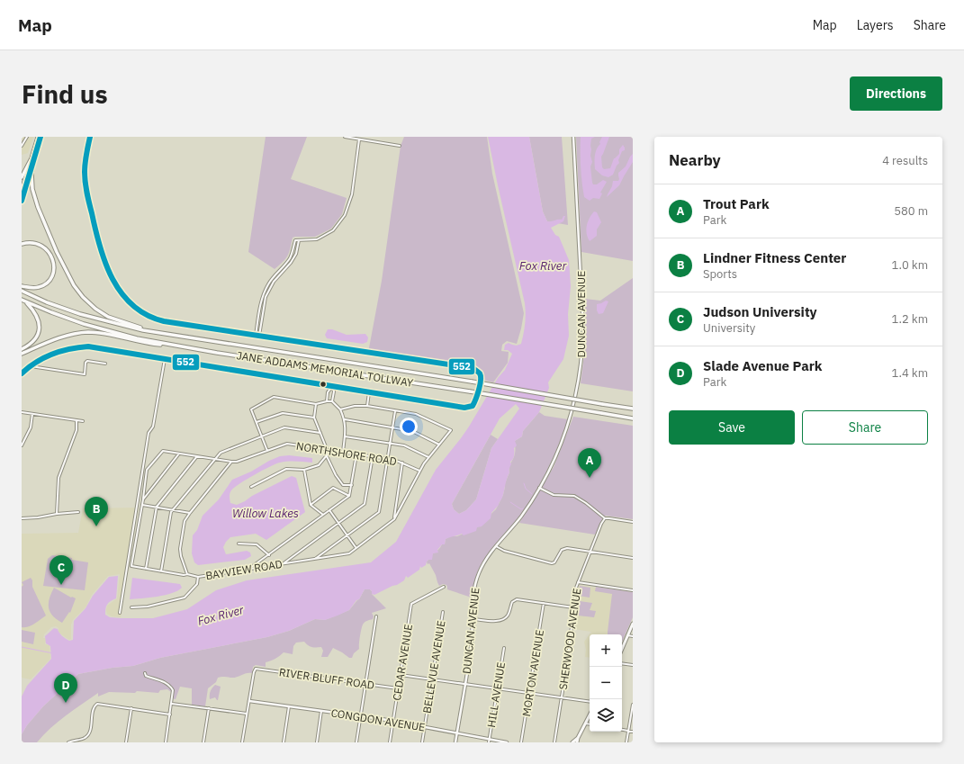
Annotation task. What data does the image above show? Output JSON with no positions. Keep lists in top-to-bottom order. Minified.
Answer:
{"streets":{"highway":["JANE ADDAMS MEMORIAL TOLLWAY"],"street":["DUNCAN AVENUE","NORTHSHORE ROAD","BAYVIEW ROAD","SHERWOOD AVENUE","CEDAR AVENUE","BELLEVUE AVENUE","MORTON AVENUE","RIVER BLUFF ROAD","HILL AVENUE","CONGDON AVENUE"]},"crossings":[["DUNCAN AVENUE","CONGDON AVENUE"],["CEDAR AVENUE","RIVER BLUFF ROAD"],["CEDAR AVENUE","CONGDON AVENUE"],["BELLEVUE AVENUE","CONGDON AVENUE"],["RIVER BLUFF ROAD","CONGDON AVENUE"],["HILL AVENUE","CONGDON AVENUE"]],"water":["Fox River","Willow Lakes"],"lines":["transit line 552"],"page":{"header":"Map","nav":["Map","Layers","Share"],"buttons":["Directions",["Save","Share"]],"title":"Find us","heading":["Nearby","4 results"],"list":[{"mark":"A","name":"Trout Park","note":"Park","value":"580 m"},{"mark":"B","name":"Lindner Fitness Center","note":"Sports","value":"1.0 km"},{"mark":"C","name":"Judson University","note":"University","value":"1.2 km"},{"mark":"D","name":"Slade Avenue Park","note":"Park","value":"1.4 km"}],"pins":["A","B","C","D"],"map_buttons":["+","−"]}}
